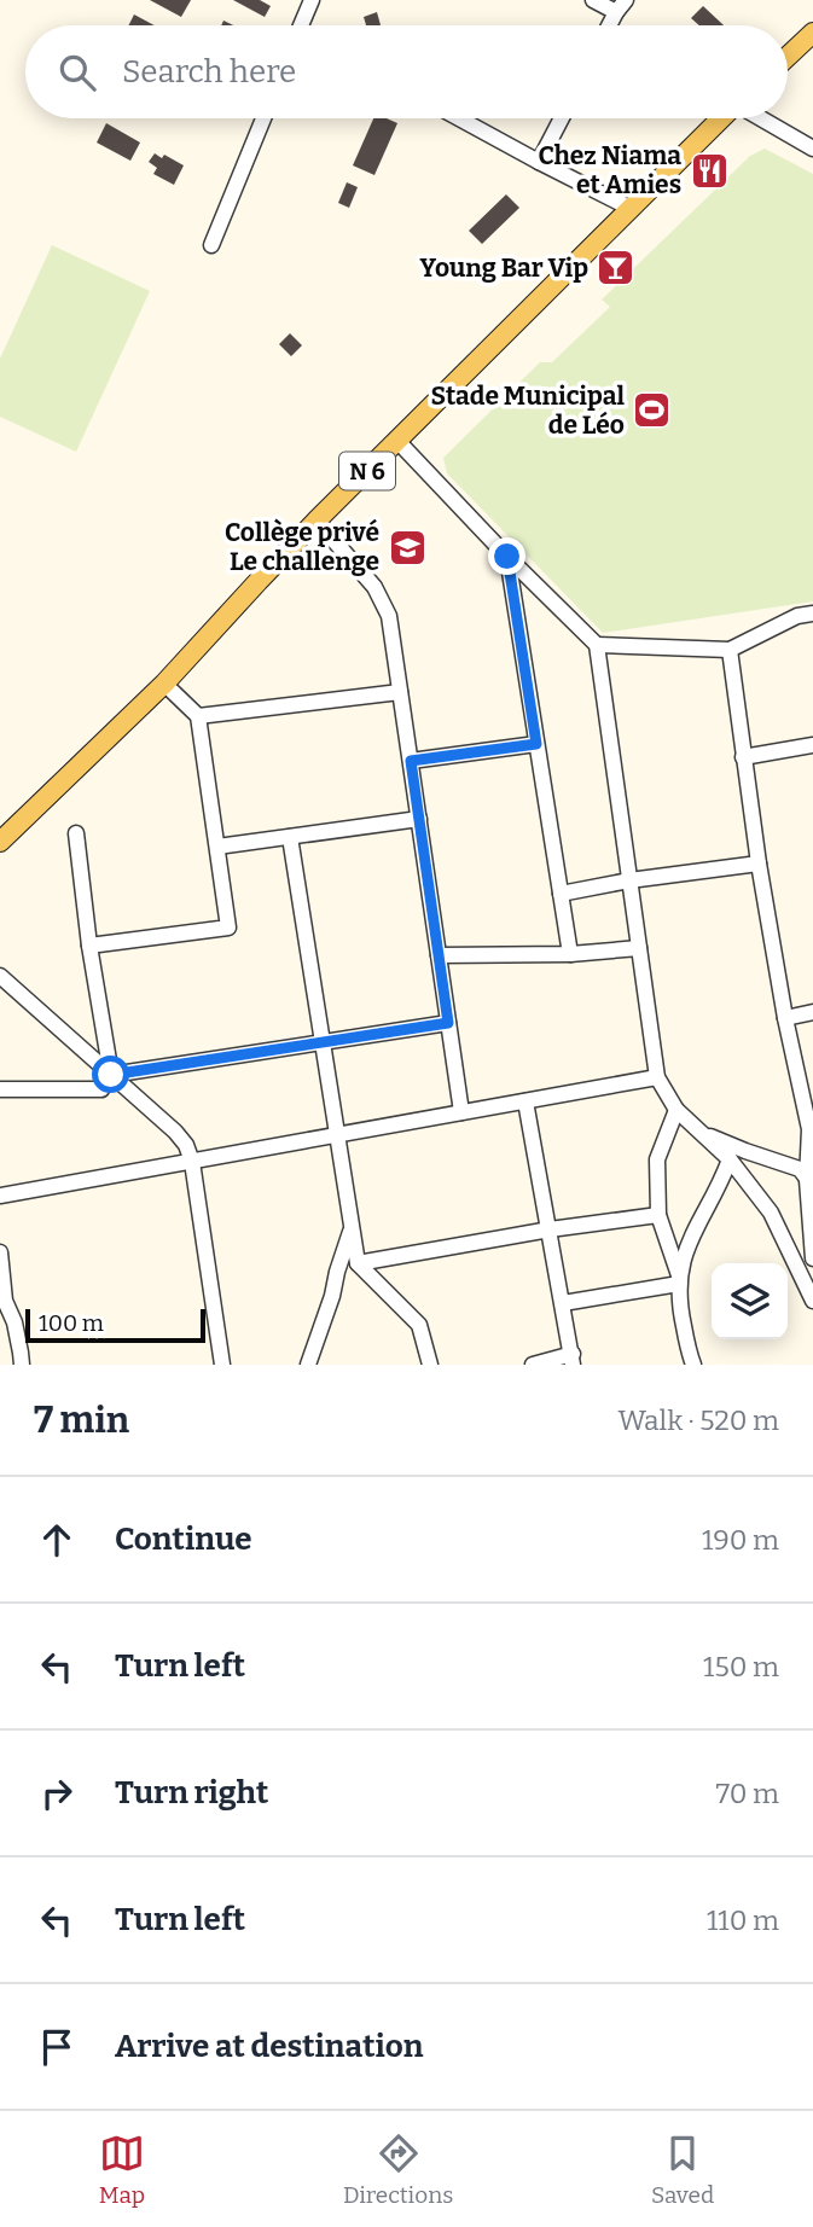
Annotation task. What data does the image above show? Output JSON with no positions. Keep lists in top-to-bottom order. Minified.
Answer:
{"streets":{"main road":["N 6"]},"places":{"restaurant":["Chez Niama et Amies"],"bar":["Young Bar Vip"],"sports":["Stade Municipal de Léo"],"school or university":["Collège privé Le challenge"]},"scale_bar":"100 m","page":{"search":"Search here","scale":"100 m","heading":["7 min","Walk · 520 m"],"list":[["Continue","190 m"],["Turn left","150 m"],["Turn right","70 m"],["Turn left","110 m"],"Arrive at destination"],"nav":["Map","Directions","Saved"]}}
